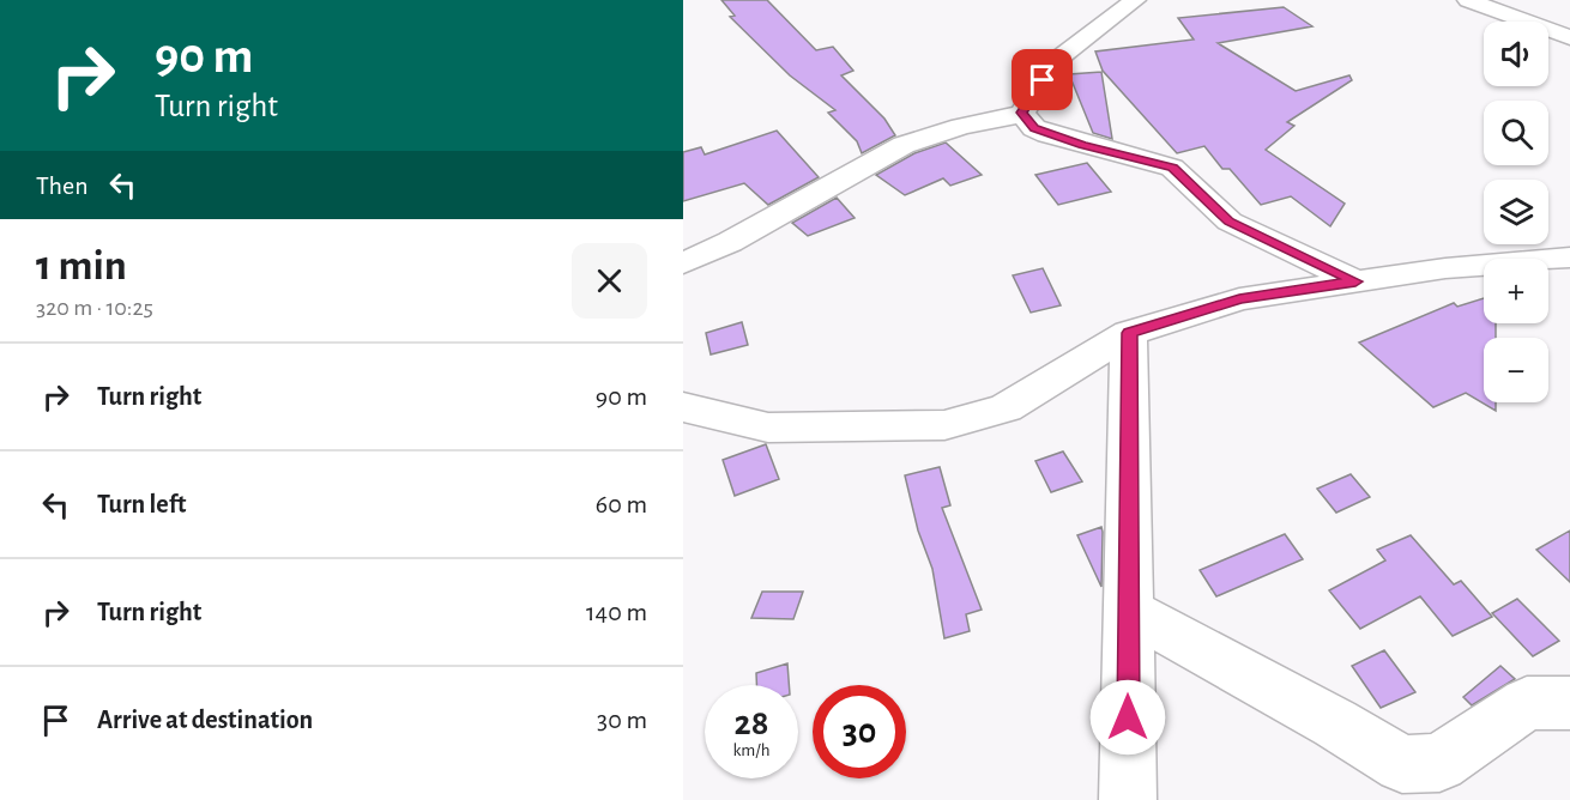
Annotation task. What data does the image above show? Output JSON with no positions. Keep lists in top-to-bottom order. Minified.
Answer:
{"page":{"turn":["90 m","Turn right"],"map_buttons":["+","−"],"then":"Then","heading":["1 min","320 m · 10:25"],"list":[{"name":"Turn right","value":"90 m"},{"name":"Turn left","value":"60 m"},{"name":"Turn right","value":"140 m"},{"name":"Arrive at destination","value":"30 m"}],"speed":"28 km/h","limit":"30"}}
